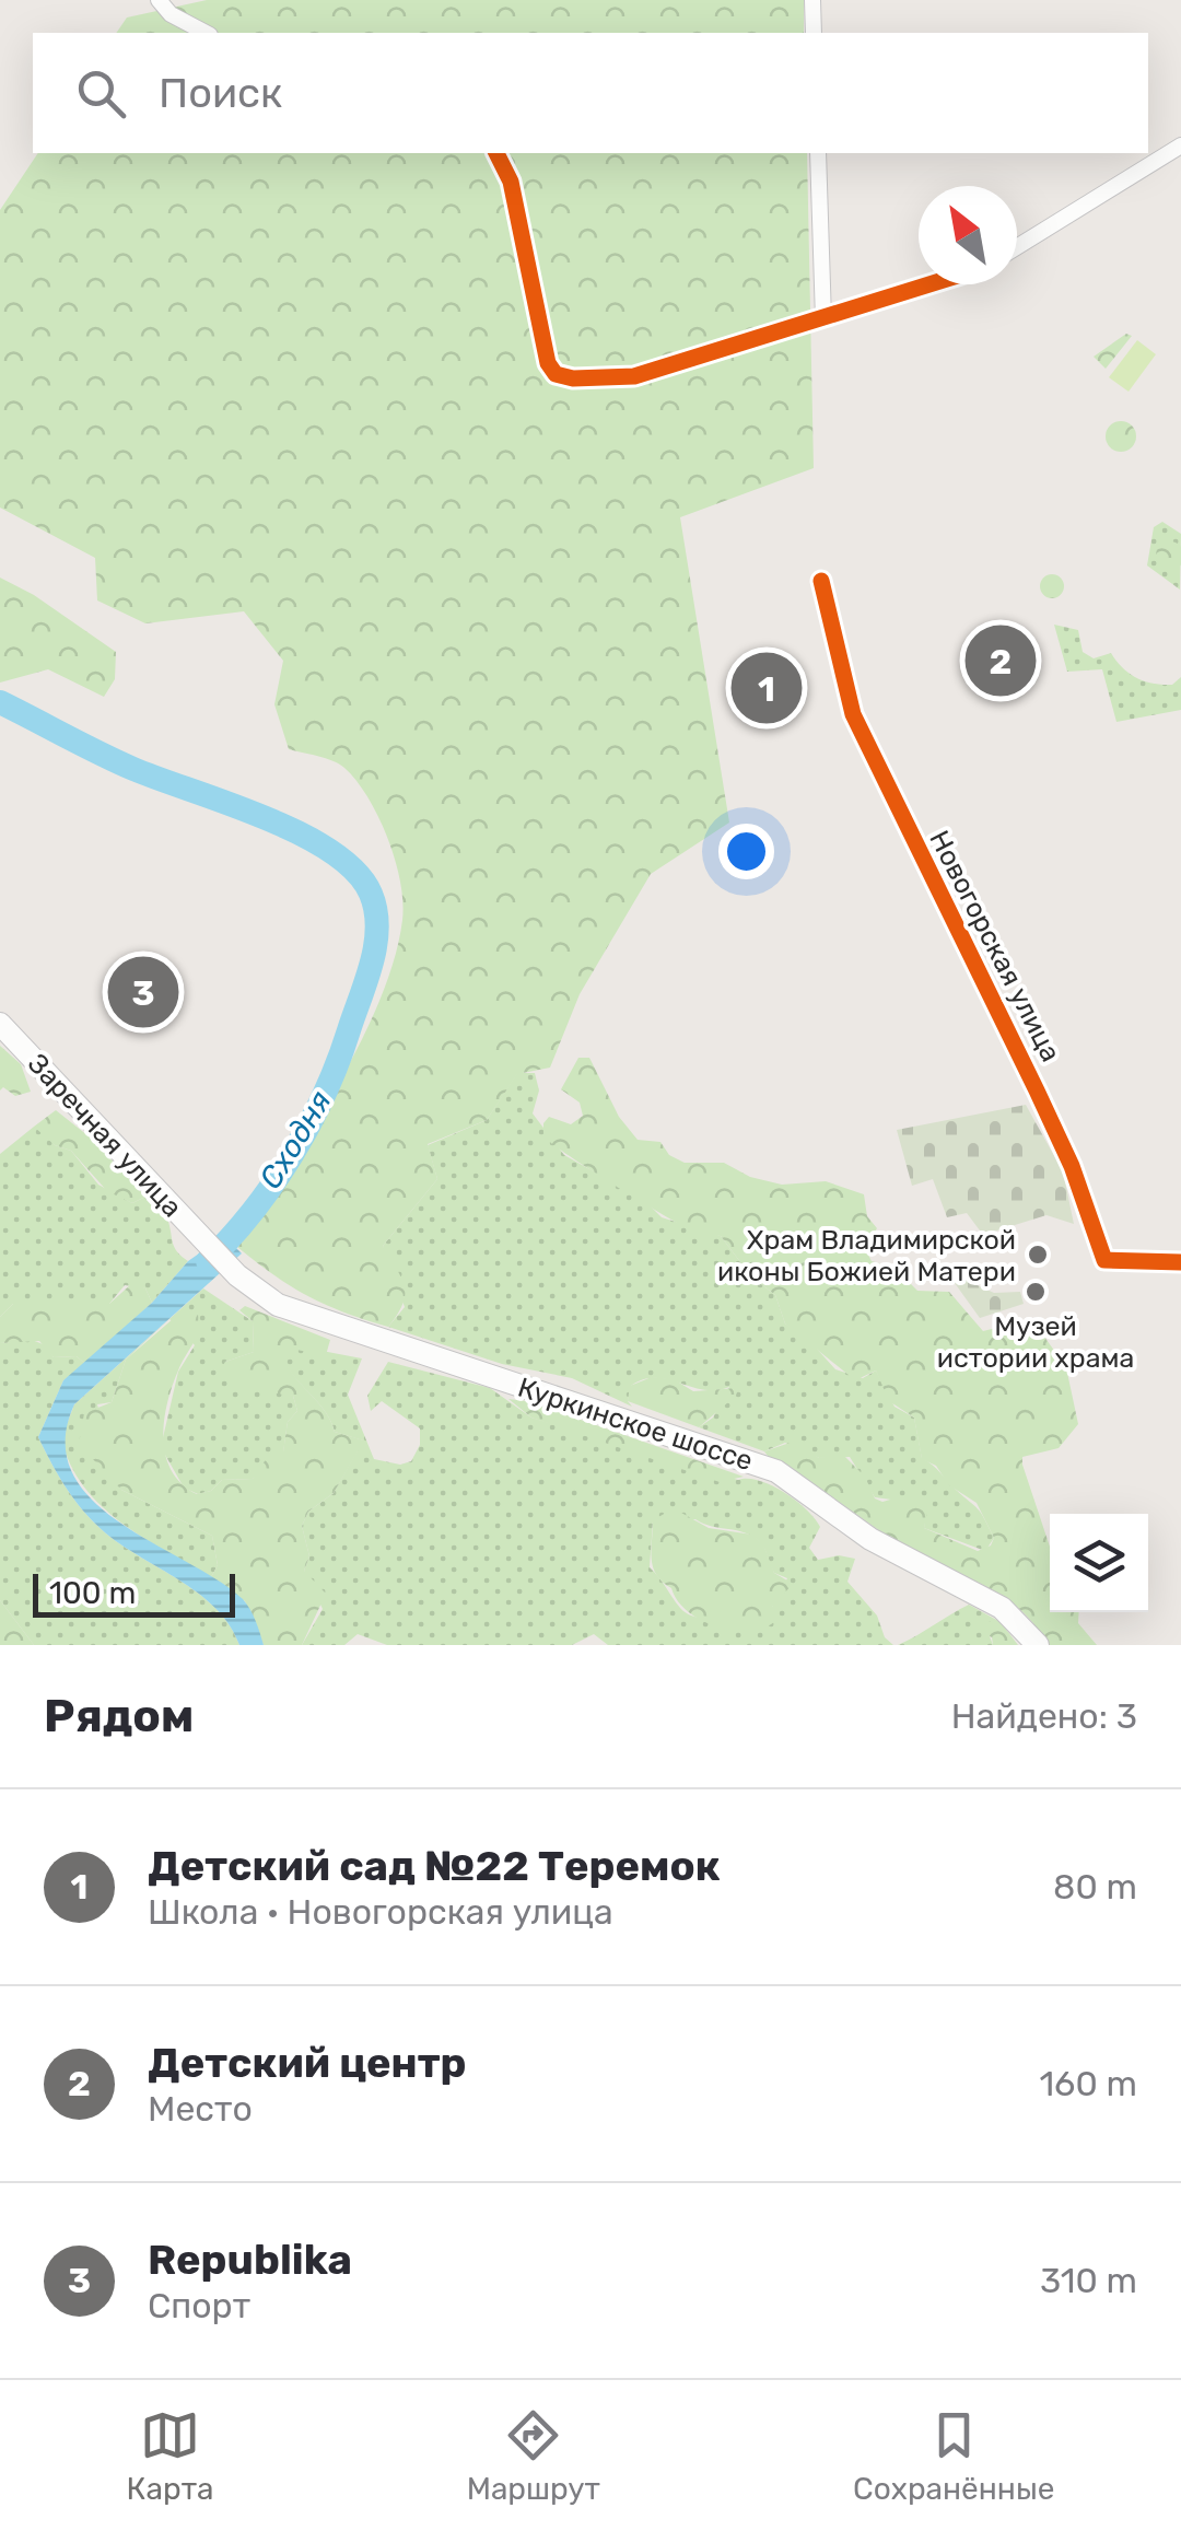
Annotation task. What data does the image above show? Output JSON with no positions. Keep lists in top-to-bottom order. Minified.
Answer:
{"streets":{"main road":["Заречная улица","Куркинское шоссе"],"street":["Новогорская улица"]},"crossings":[["Заречная улица","Куркинское шоссе"]],"water":["Сходня"],"places":["Храм Владимирской иконы Божией Матери","Музей истории храма"],"scale_bar":"100 m","north":"top left","page":{"search":"Поиск","pins":["2","1","3"],"scale":"100 m","heading":["Рядом","Найдено: 3"],"list":[{"mark":"1","name":"Детский сад №22 Теремок","note":"Школа · Новогорская улица","value":"80 m"},{"mark":"2","name":"Детский центр","note":"Место","value":"160 m"},{"mark":"3","name":"Republika","note":"Спорт","value":"310 m"}],"nav":["Карта","Маршрут","Сохранённые"]}}
